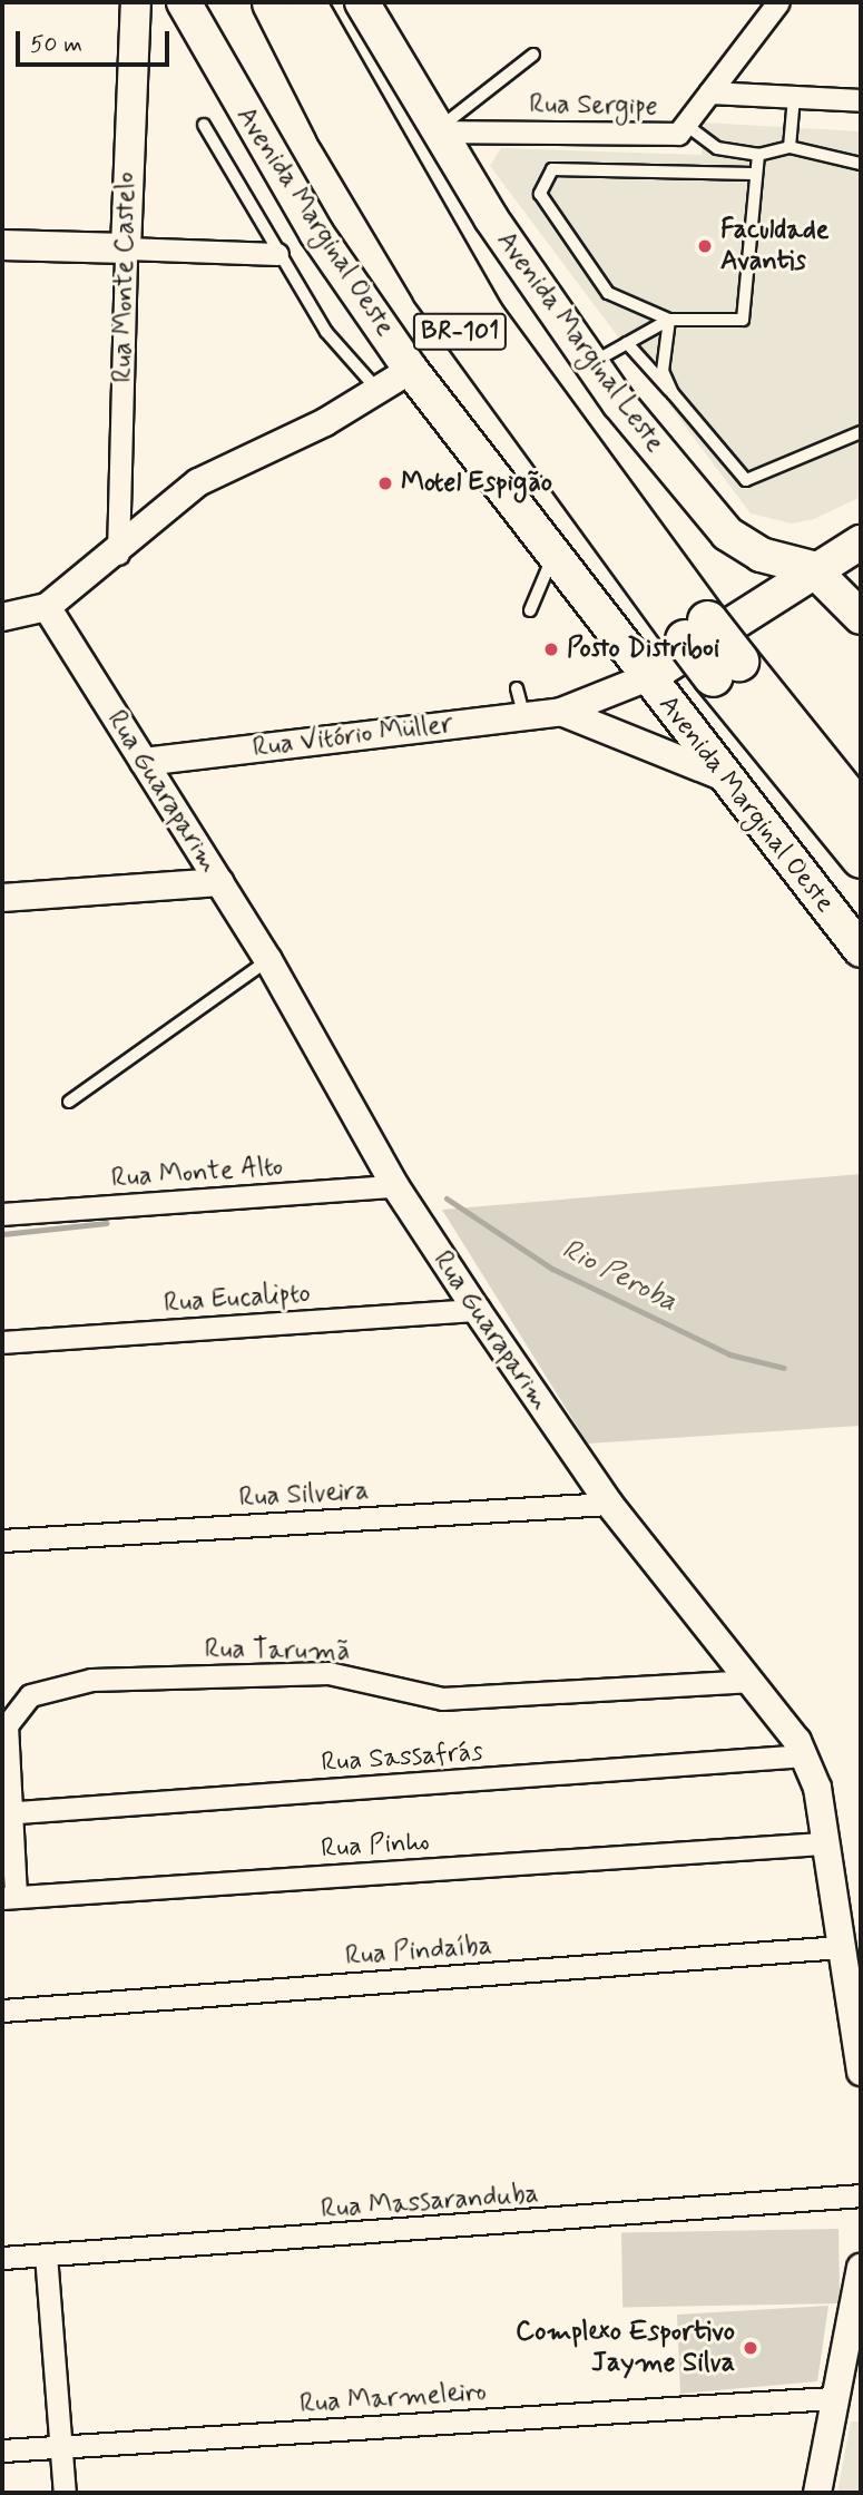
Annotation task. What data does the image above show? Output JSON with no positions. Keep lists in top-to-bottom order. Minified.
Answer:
{"streets":{"highway":["BR-101"],"main road":["Avenida Marginal Oeste","Rua Monte Castelo","Avenida Marginal Leste","Rua Vitório Müller"],"street":["Rua Sergipe","Rua Guaraparim","Rua Monte Alto","Rua Eucalipto","Rua Silveira","Rua Tarumã","Rua Sassafrás","Rua Pinho","Rua Pindaíba","Rua Massaranduba","Rua Marmeleiro"]},"crossings":[["Rua Sergipe","Avenida Marginal Leste"],["Avenida Marginal Oeste","Rua Vitório Müller"],["Avenida Marginal Leste","Rua Vitório Müller"],["Rua Vitório Müller","Rua Guaraparim"],["Rua Guaraparim","Rua Monte Alto"],["Rua Guaraparim","Rua Eucalipto"],["Rua Guaraparim","Rua Silveira"],["Rua Guaraparim","Rua Tarumã"],["Rua Guaraparim","Rua Sassafrás"],["Rua Guaraparim","Rua Pinho"],["Rua Guaraparim","Rua Pindaíba"],["Rua Tarumã","Rua Pinho"],["Rua Sassafrás","Rua Pinho"]],"water":["Rio Peroba"],"places":["Faculdade Avantis","Motel Espigão","Posto Distriboi","Complexo Esportivo Jayme Silva"],"scale_bar":"50 m"}
